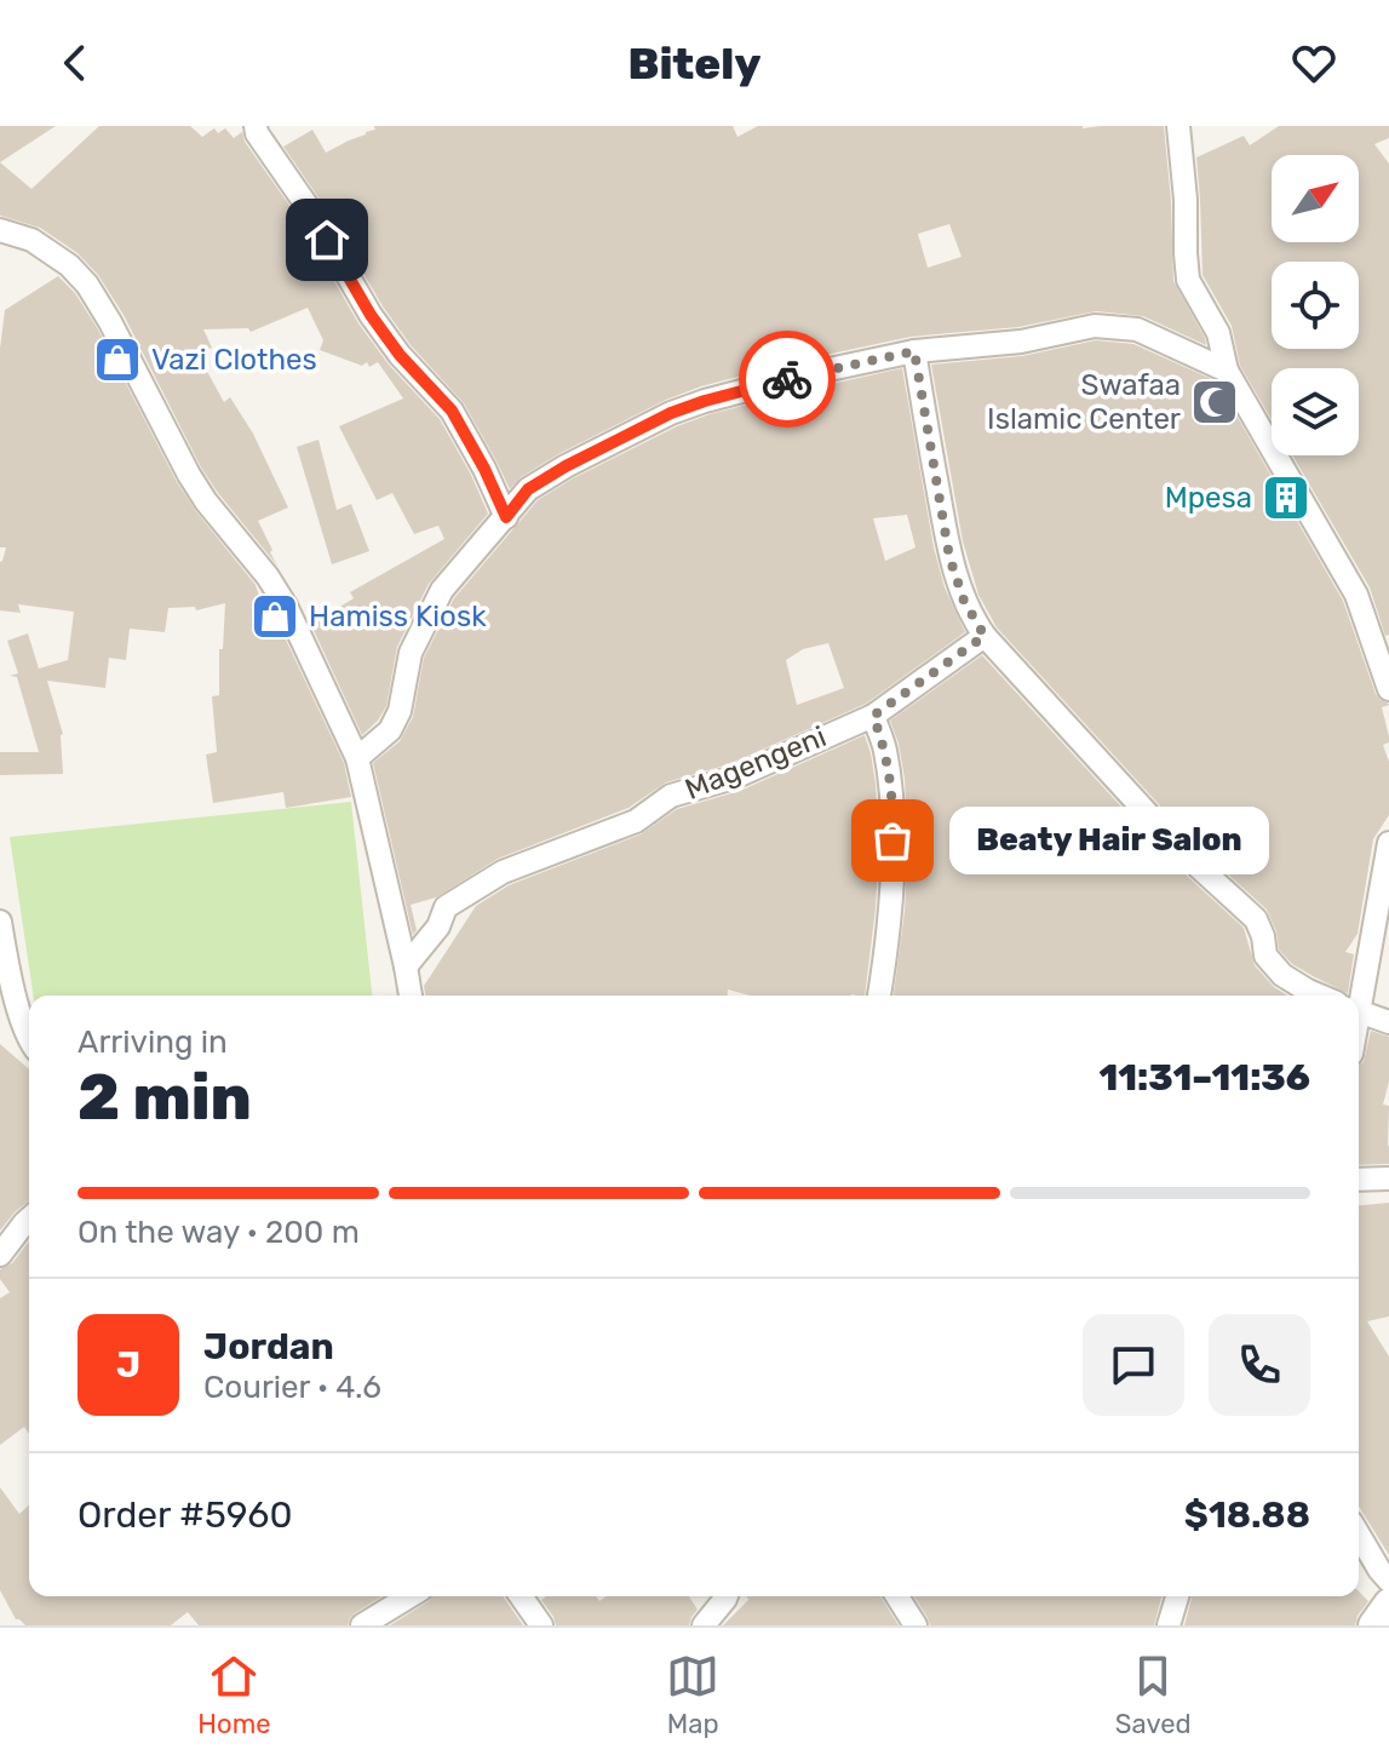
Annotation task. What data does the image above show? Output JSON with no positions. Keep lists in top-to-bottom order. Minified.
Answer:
{"streets":{"street":["Magengeni"]},"places":{"shop":["Vazi Clothes","Hamiss Kiosk"],"mosque":["Swafaa Islamic Center"],"building":["Mpesa"],"other":["Beaty Hair Salon"]},"north":"top right","page":{"header":"Bitely","bubble":"Beaty Hair Salon","heading":["2 min","Arriving in","11:31–11:36"],"panel":["Jordan","Courier · 4.6","Order #5960","$18.88"],"bar":"On the way · 200 m","round":"J","tabs":["Home","Map","Saved"]}}
